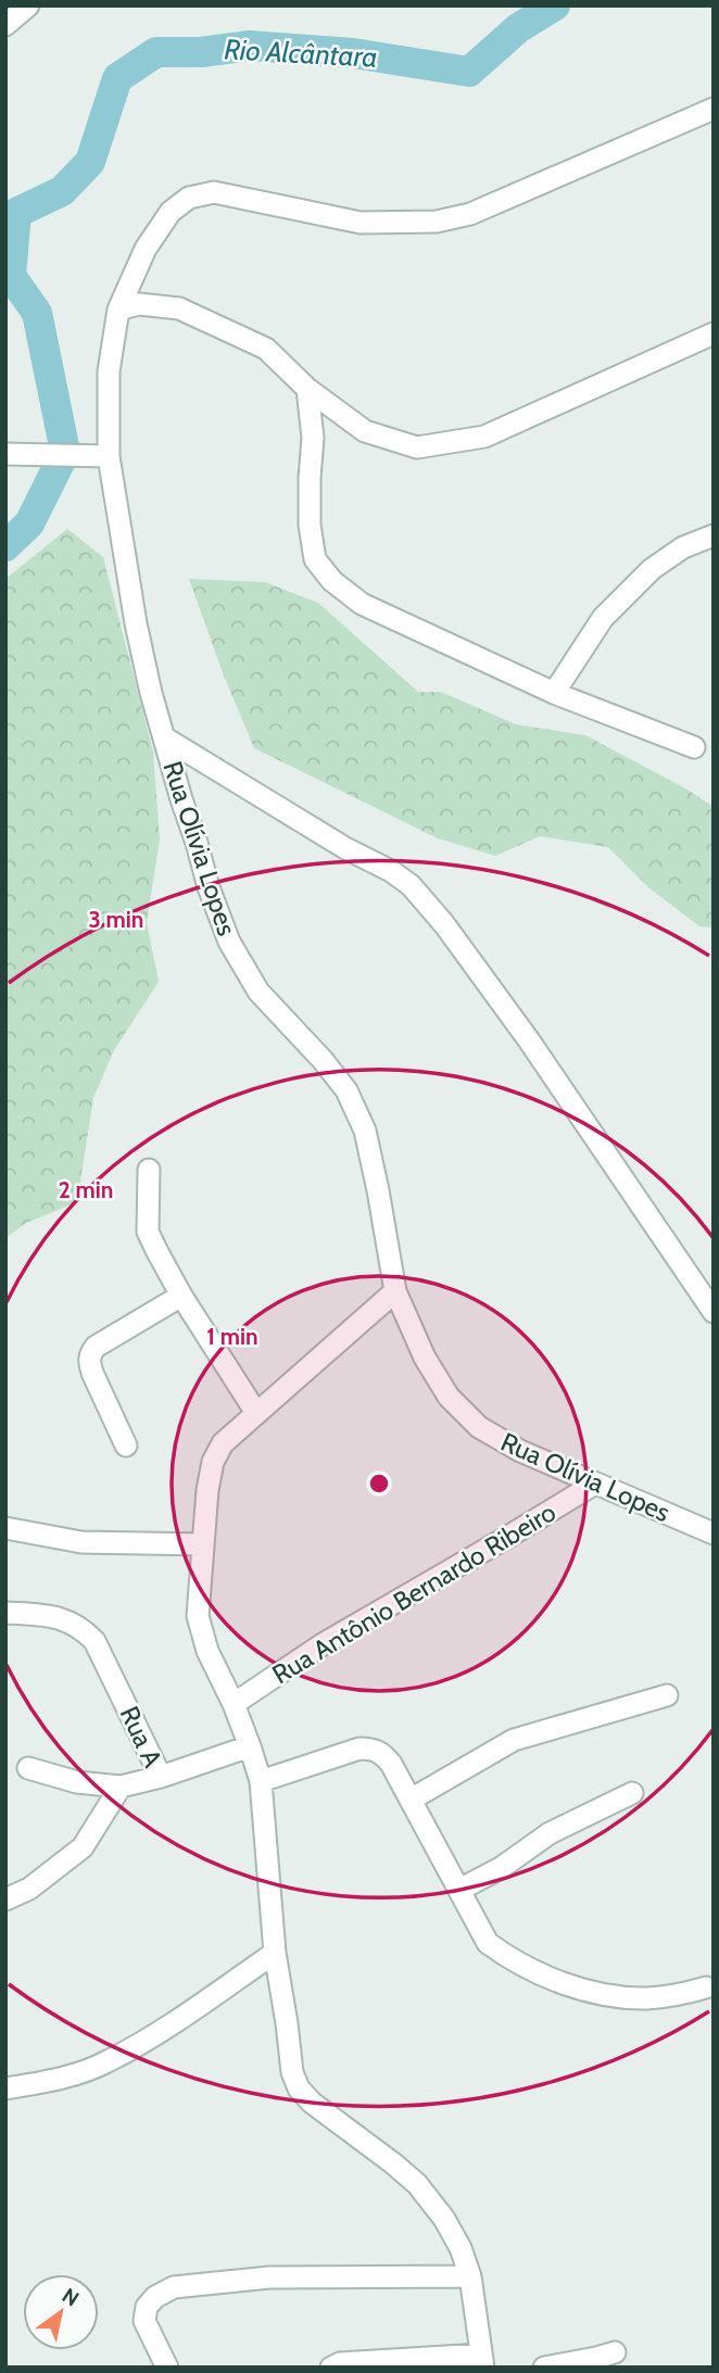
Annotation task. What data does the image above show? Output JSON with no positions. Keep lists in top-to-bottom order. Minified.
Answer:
{"streets":{"street":["Rua Olívia Lopes","Rua Antônio Bernardo Ribeiro","Rua A"]},"crossings":[["Rua Olívia Lopes","Rua Antônio Bernardo Ribeiro"]],"water":["Rio Alcântara"],"north":"top right","rings":["3 min","2 min","1 min"]}
